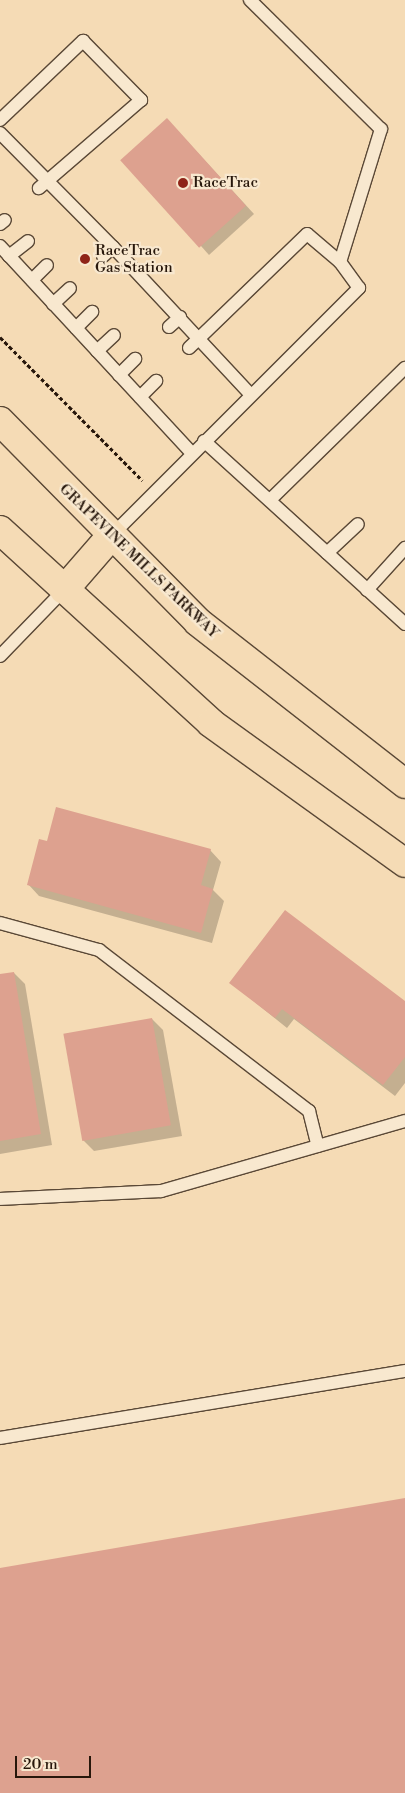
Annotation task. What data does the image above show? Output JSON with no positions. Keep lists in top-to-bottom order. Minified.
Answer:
{"streets":{"main road":["GRAPEVINE MILLS PARKWAY"]},"places":["RaceTrac","RaceTrac Gas Station"],"scale_bar":"20 m"}
